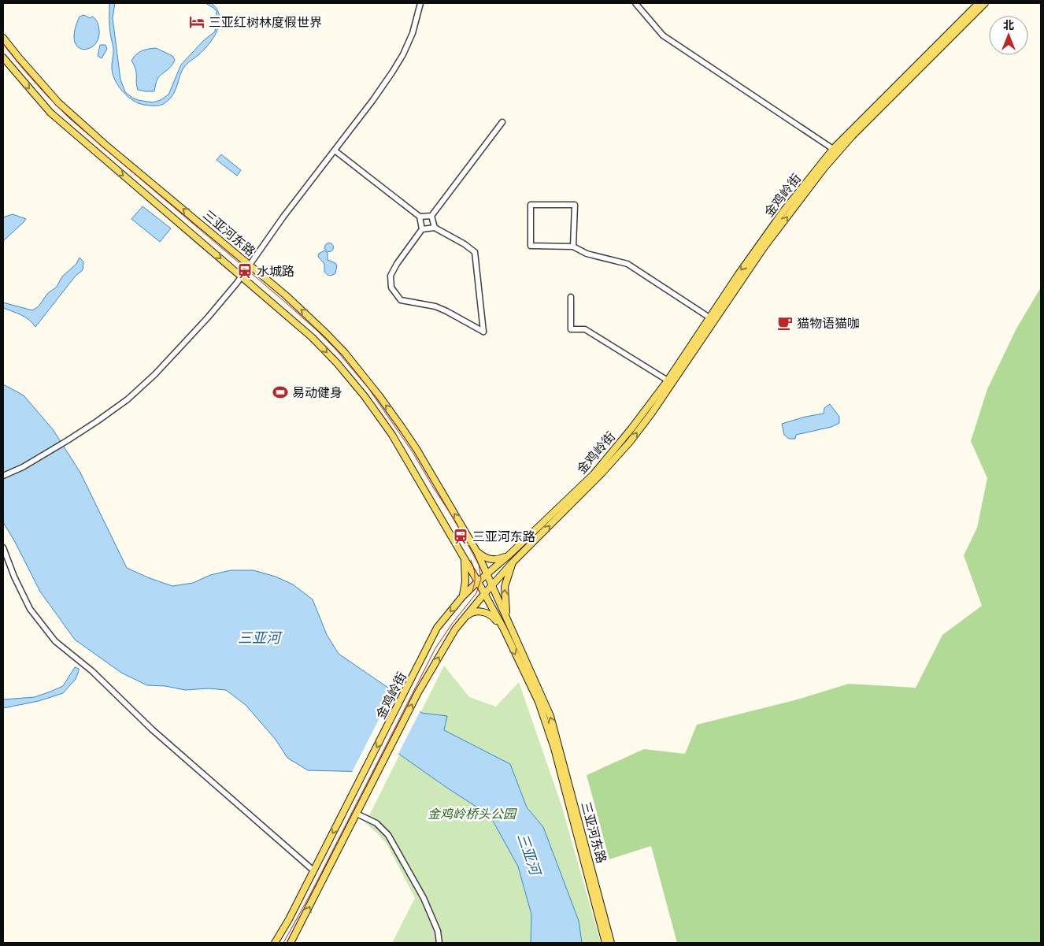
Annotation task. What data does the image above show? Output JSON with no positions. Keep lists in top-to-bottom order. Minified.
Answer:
{"streets":{"main road":["金鸡岭街","三亚河东路"]},"crossings":[["金鸡岭街","三亚河东路"]],"water":["三亚河"],"parks":["金鸡岭桥头公园"],"places":{"hotel":["三亚红树林度假世界"],"station":["水城路","三亚河东路"],"cafe":["猫物语猫咖"],"sports":["易动健身"]},"north":"top"}
